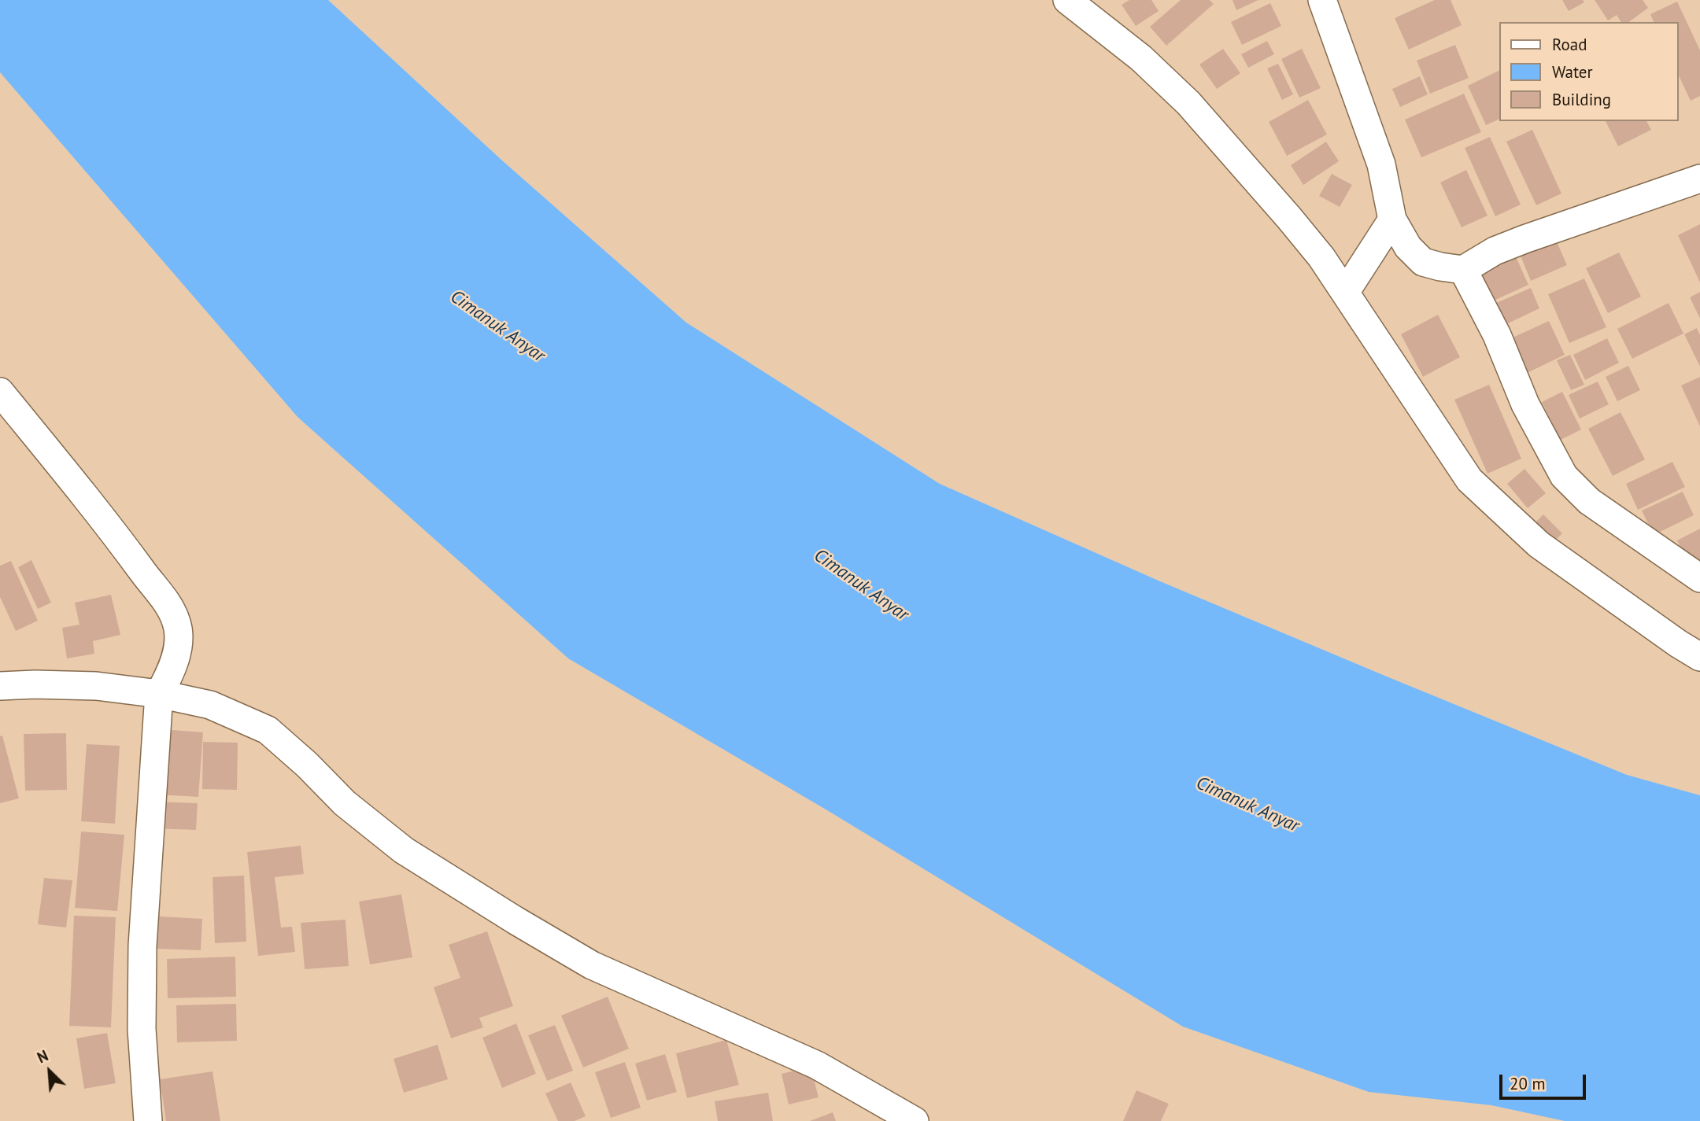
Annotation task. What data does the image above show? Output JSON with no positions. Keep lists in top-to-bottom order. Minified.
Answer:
{"water":["Cimanuk Anyar"],"legend":["Road","Water","Building"],"scale_bar":"20 m","north":"top left"}
